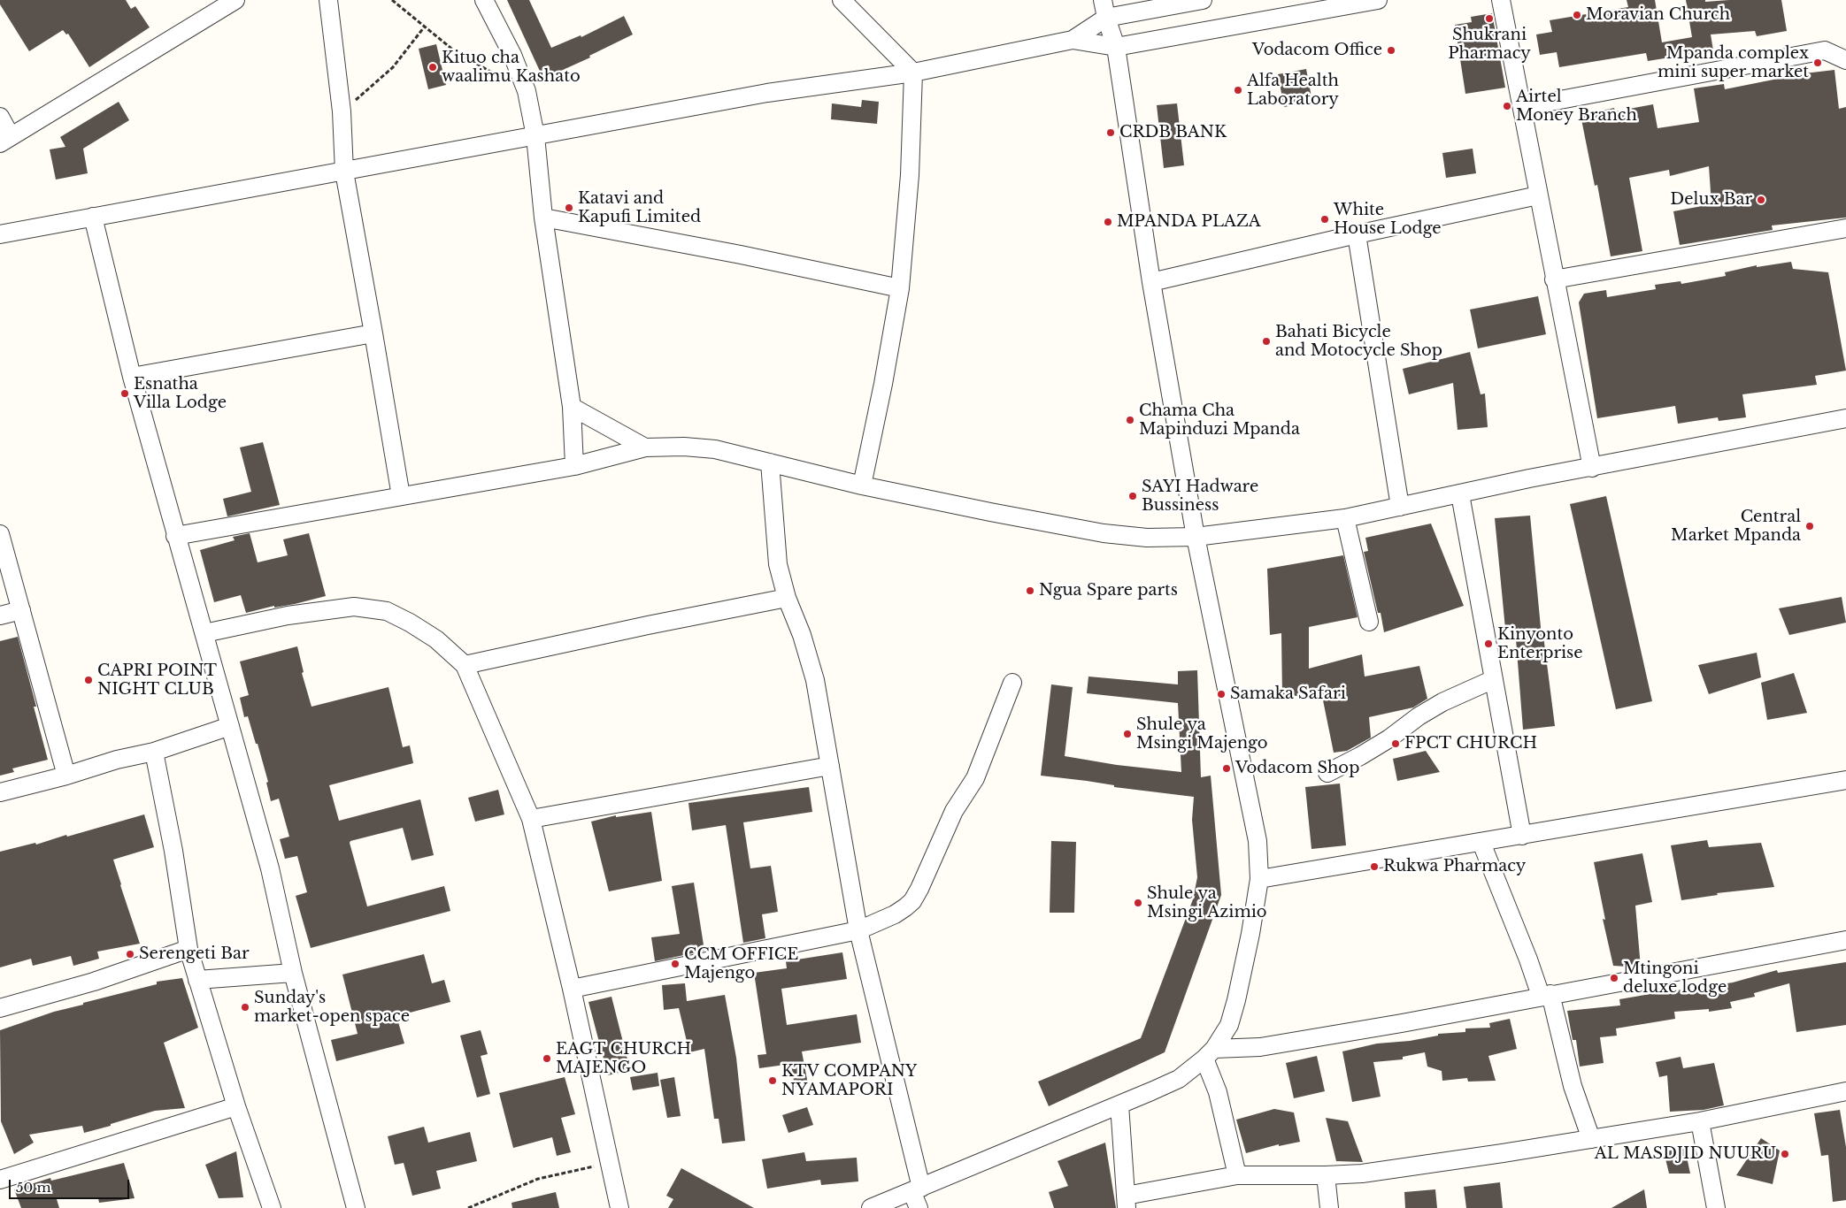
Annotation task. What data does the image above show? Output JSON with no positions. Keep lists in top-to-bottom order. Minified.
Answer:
{"places":["Moravian Church","Shukrani Pharmacy","Vodacom Office","Mpanda complex mini super market","Kituo cha waalimu Kashato","Alfa Health Laboratory","Airtel Money Branch","CRDB BANK","Delux Bar","Katavi and Kapufi Limited","White House Lodge","MPANDA PLAZA","Bahati Bicycle and Motocycle Shop","Esnatha Villa Lodge","Chama Cha Mapinduzi Mpanda","SAYI Hadware Bussiness","Central Market Mpanda","Ngua Spare parts","Kinyonto Enterprise","CAPRI POINT NIGHT CLUB","Samaka Safari","Shule ya Msingi Majengo","FPCT CHURCH","Vodacom Shop","Rukwa Pharmacy","Shule ya Msingi Azimio","Serengeti Bar","CCM OFFICE Majengo","Mtingoni deluxe lodge","Sunday's market-open space","EAGT CHURCH MAJENGO","KTV COMPANY NYAMAPORI","AL MASDJID NUURU"],"scale_bar":"50 m"}
